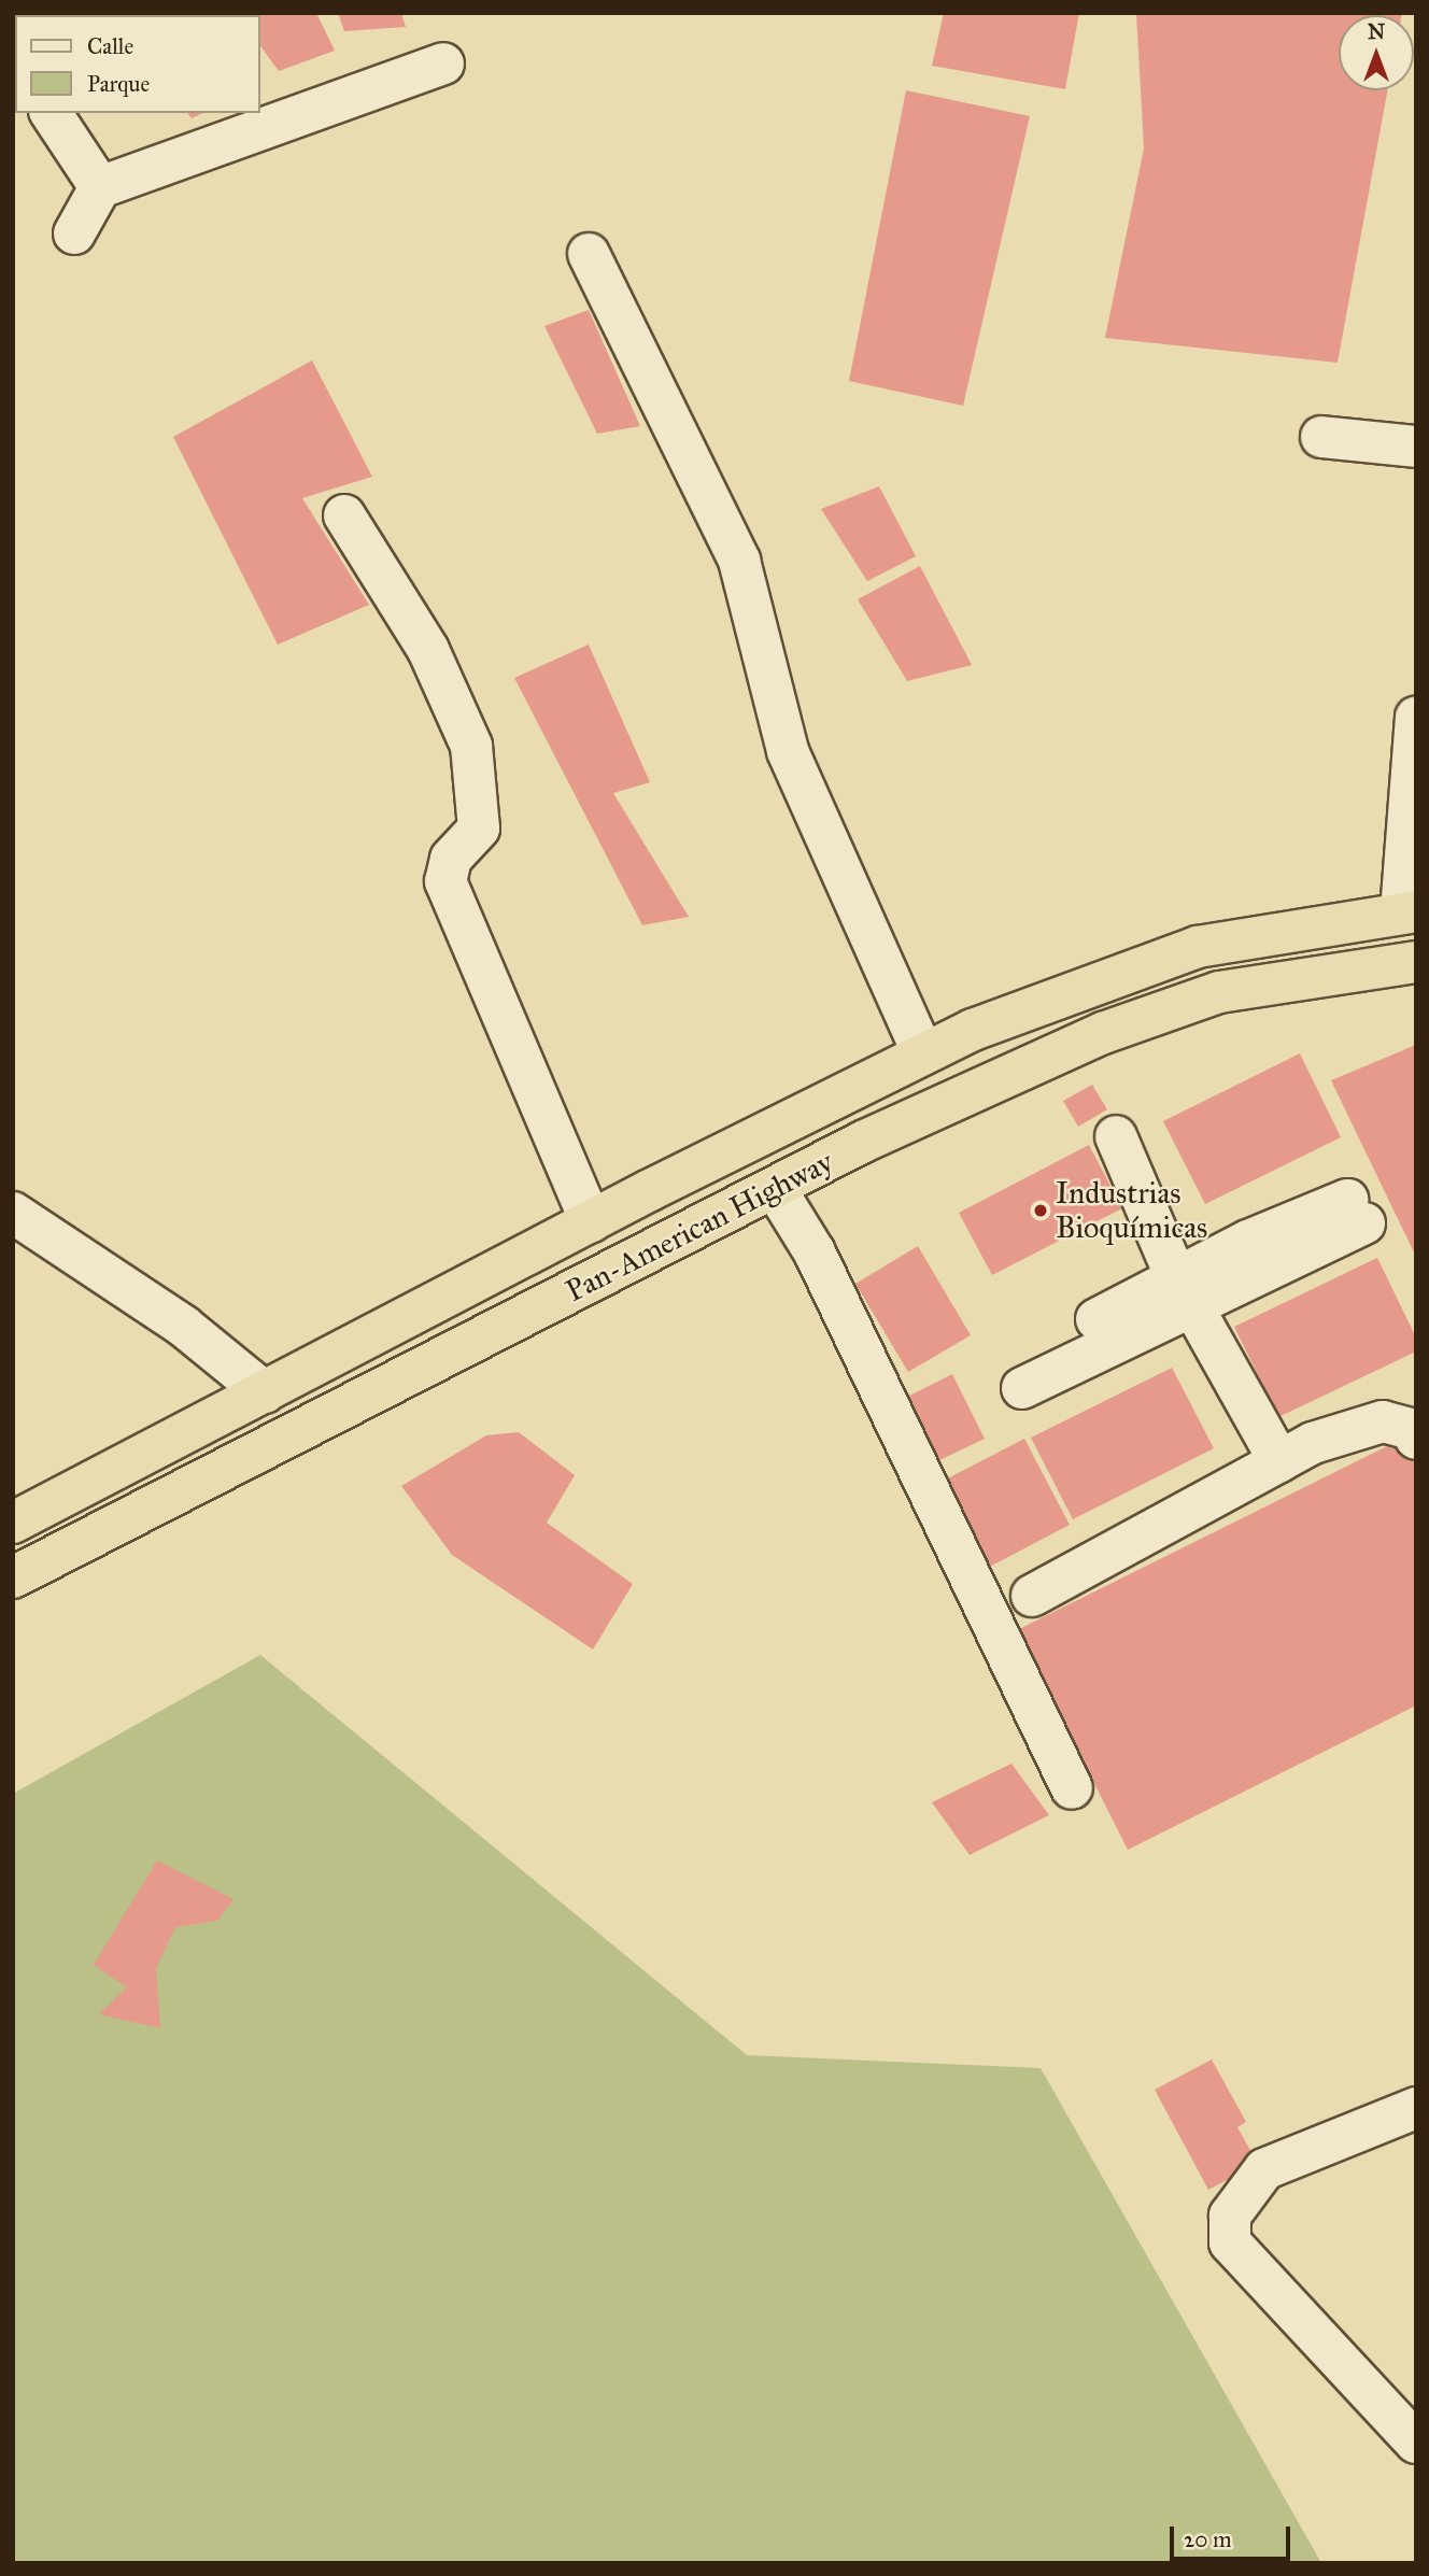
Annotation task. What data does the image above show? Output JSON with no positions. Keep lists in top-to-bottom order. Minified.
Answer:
{"streets":{"highway":["Pan-American Highway"]},"places":["Industrias Bioquímicas"],"legend":["Calle","Parque"],"scale_bar":"20 m","north":"top"}
